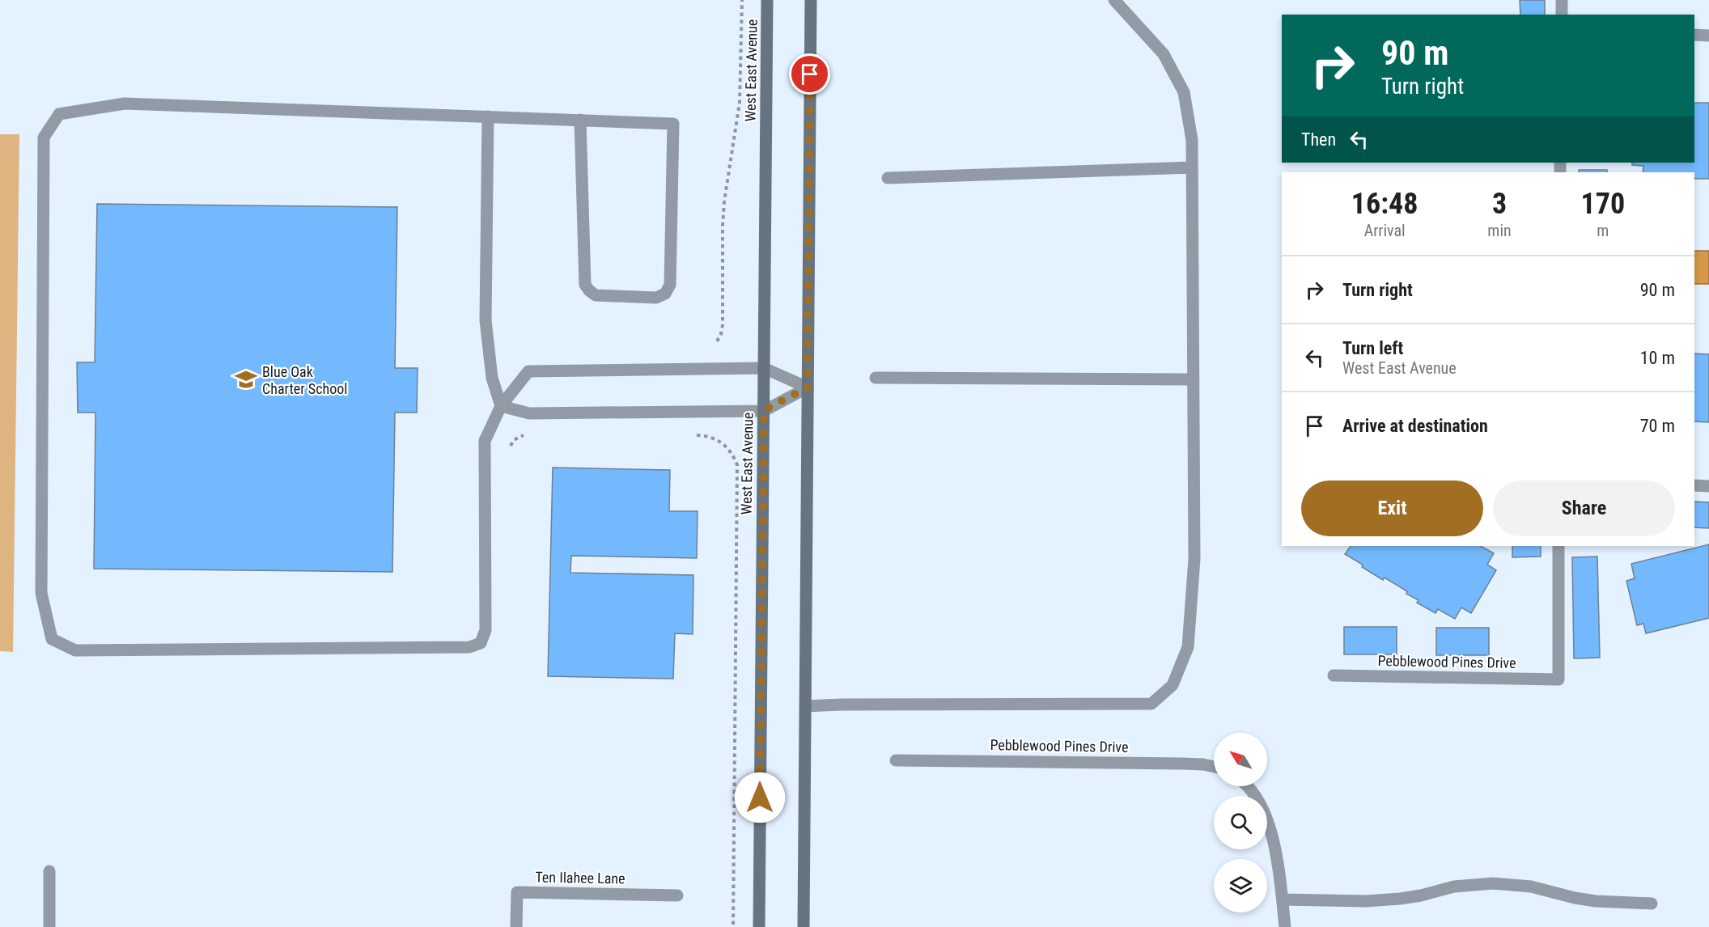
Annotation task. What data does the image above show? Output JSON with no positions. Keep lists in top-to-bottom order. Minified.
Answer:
{"streets":{"main road":["West East Avenue"],"street":["Pebblewood Pines Drive","Ten Ilahee Lane"]},"places":{"school or university":["Blue Oak Charter School"]},"north":"top left","page":{"turn":["90 m","Turn right"],"then":"Then","eta":["16:48","Arrival","3","min","170","m"],"list":[{"name":"Turn right","value":"90 m"},{"name":"Turn left","note":"West East Avenue","value":"10 m"},{"name":"Arrive at destination","value":"70 m"}],"buttons":["Exit","Share"]}}
